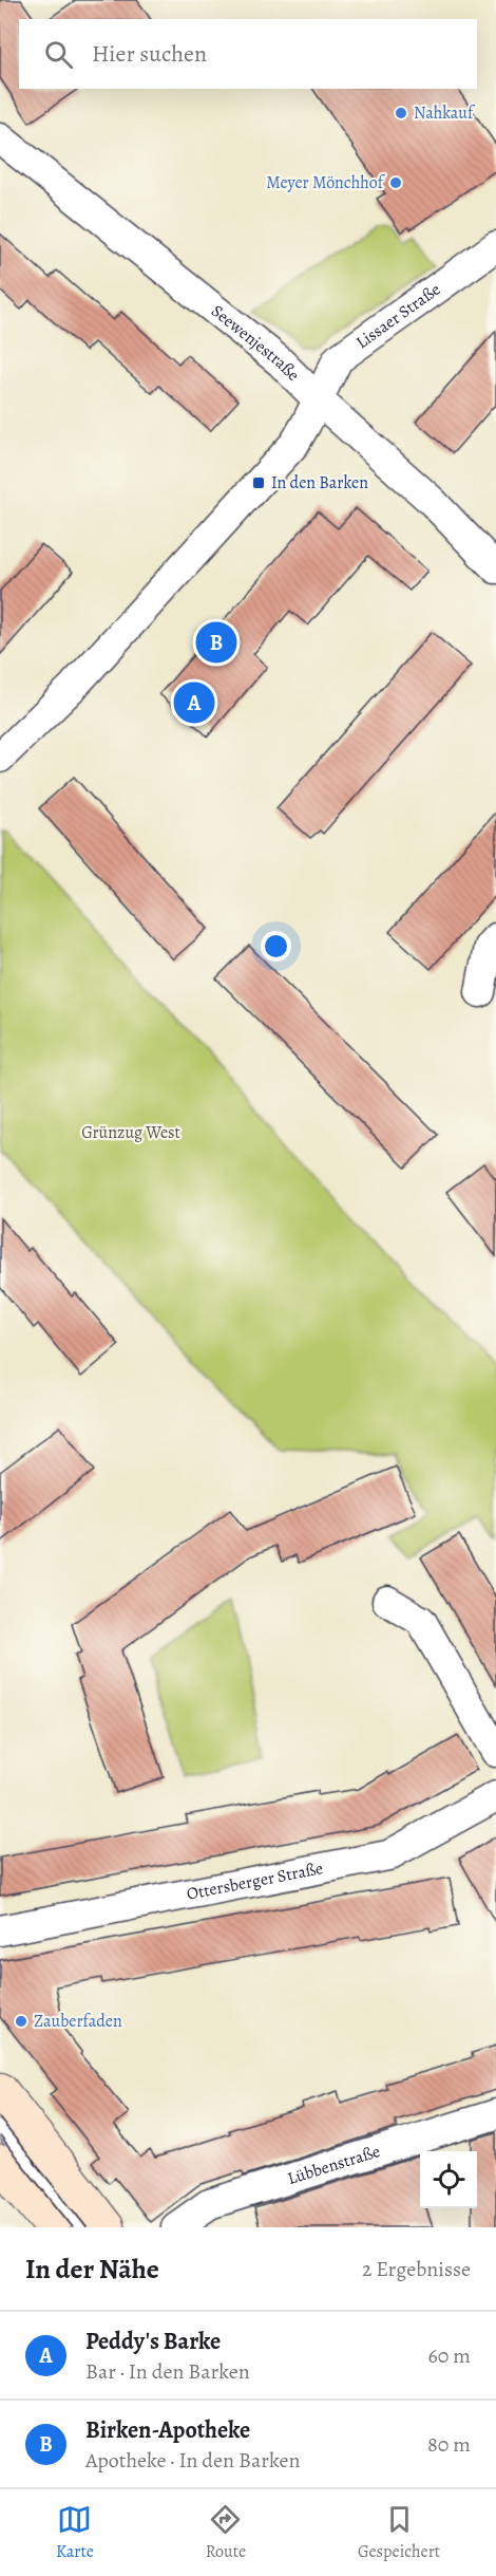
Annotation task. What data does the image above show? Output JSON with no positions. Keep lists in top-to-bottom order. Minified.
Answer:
{"streets":{"street":["Lissaer Straße","Seewenjestraße","Ottersberger Straße","Lübbenstraße"]},"crossings":[["Lissaer Straße","Seewenjestraße"]],"parks":["Grünzug West"],"places":{"other":["Nahkauf","Meyer Mönchhof","Zauberfaden"],"transit":["In den Barken"]},"page":{"search":"Hier suchen","pins":["B","A"],"heading":["In der Nähe","2 Ergebnisse"],"list":[{"mark":"A","name":"Peddy's Barke","note":"Bar · In den Barken","value":"60 m"},{"mark":"B","name":"Birken-Apotheke","note":"Apotheke · In den Barken","value":"80 m"}],"nav":["Karte","Route","Gespeichert"]}}
